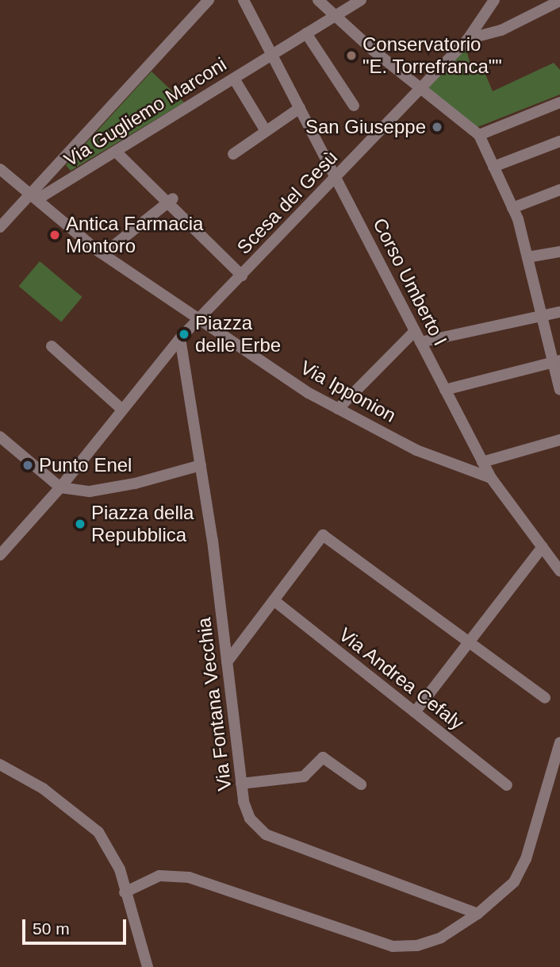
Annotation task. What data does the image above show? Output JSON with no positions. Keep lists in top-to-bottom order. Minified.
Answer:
{"streets":{"street":["Via Gugliemo Marconi","Scesa del Gesù","Corso Umberto I","Via Ipponion","Via Andrea Cefaly","Via Fontana Vecchia"]},"crossings":[["Via Gugliemo Marconi","Corso Umberto I"],["Via Gugliemo Marconi","Via Ipponion"],["Scesa del Gesù","Corso Umberto I"],["Scesa del Gesù","Via Ipponion"],["Scesa del Gesù","Via Fontana Vecchia"],["Corso Umberto I","Via Ipponion"]],"places":["Conservatorio \"E. Torrefranca\"\"","San Giuseppe","Antica Farmacia Montoro","Piazza delle Erbe","Punto Enel","Piazza della Repubblica"],"scale_bar":"50 m"}
